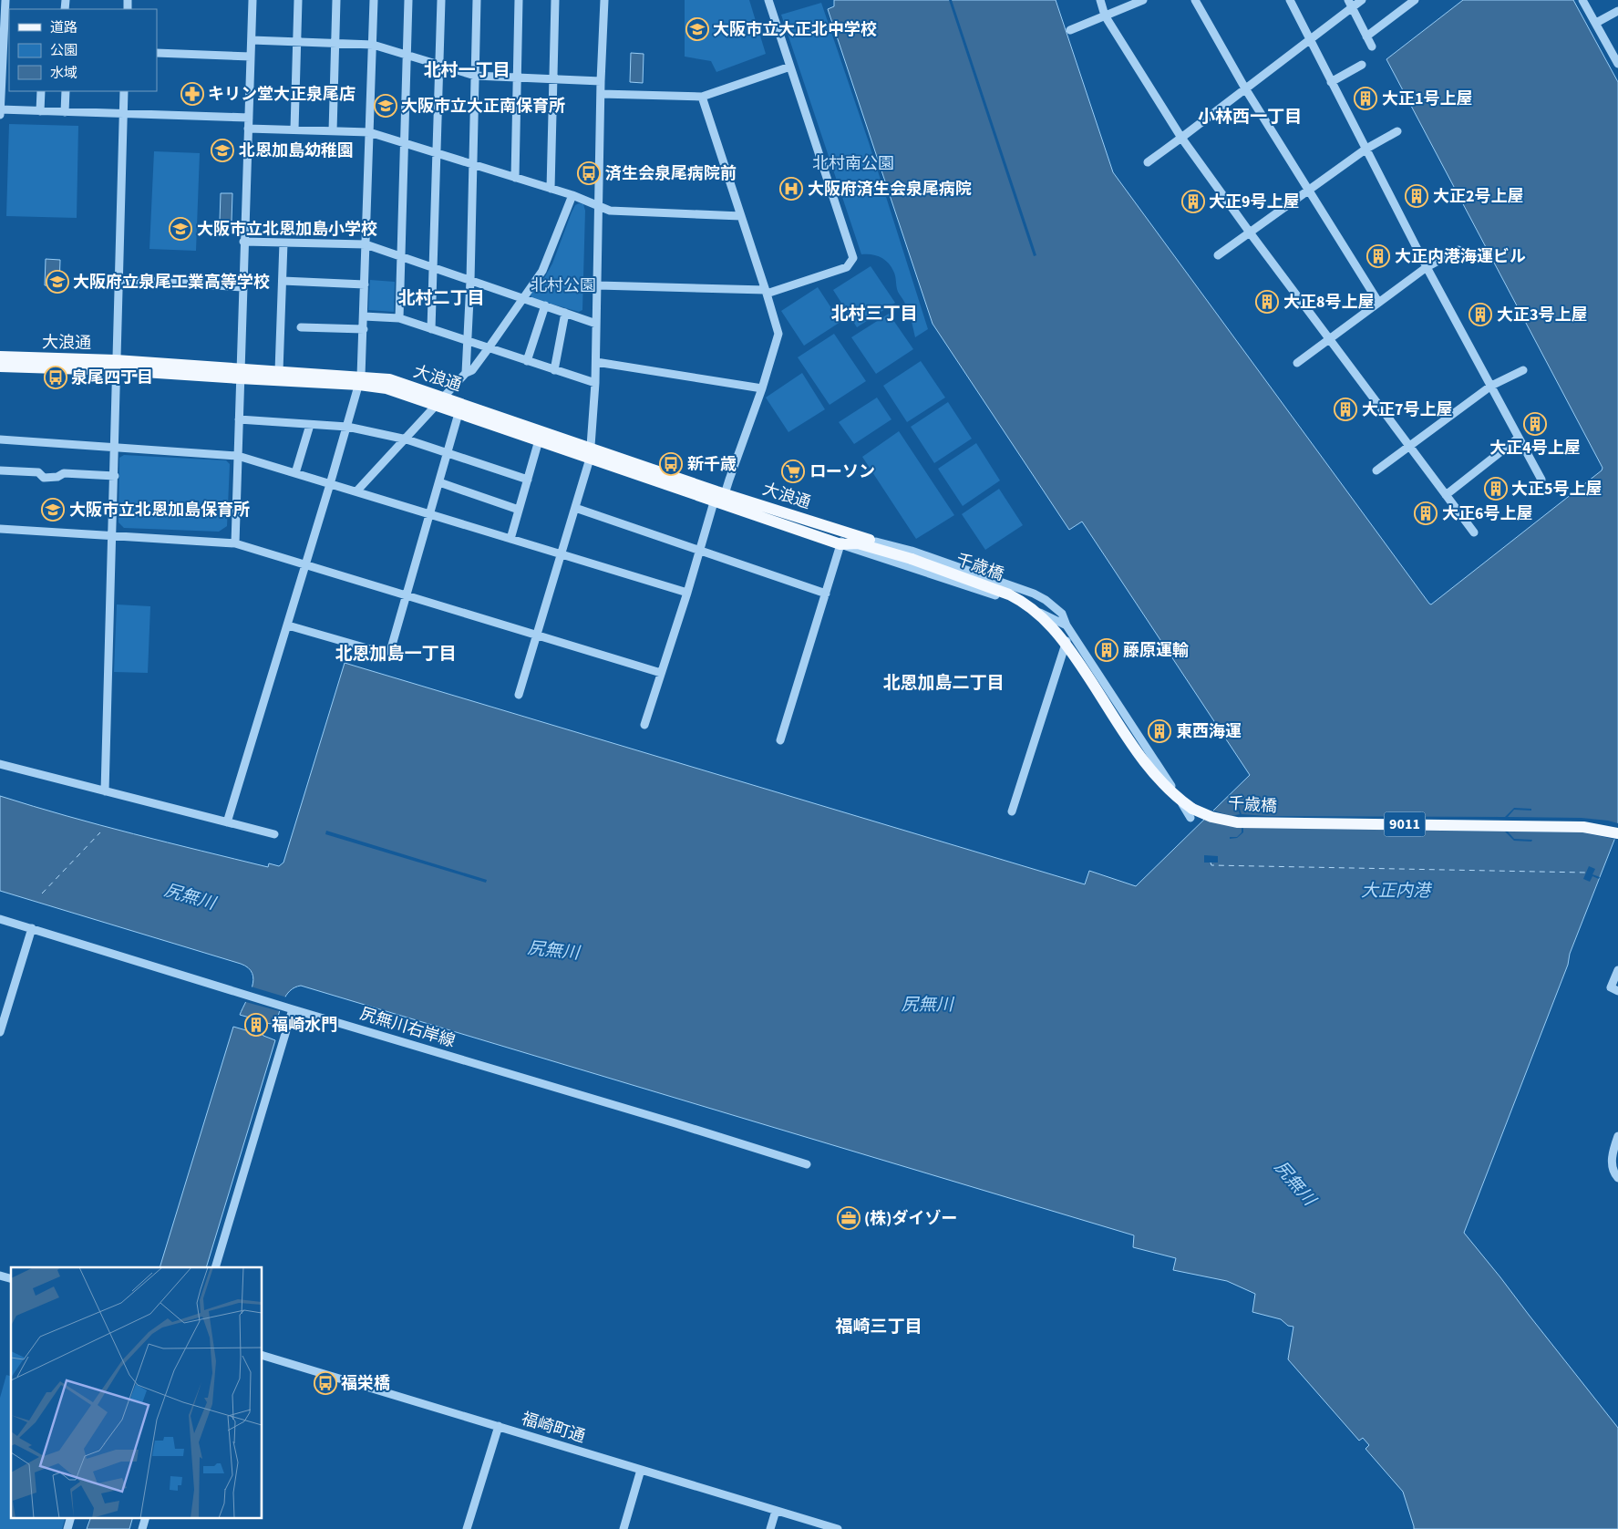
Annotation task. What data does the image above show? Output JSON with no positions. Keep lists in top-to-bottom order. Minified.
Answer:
{"streets":{"main road":["大浪通","千歳橋","9011"],"street":["尻無川右岸線","福崎町通"]},"crossings":[["大浪通","千歳橋"]],"districts":["北村一丁目","小林西一丁目","北村二丁目","北村三丁目","北恩加島一丁目","北恩加島二丁目","福崎三丁目"],"water":["大正内港","尻無川"],"parks":["北村南公園","北村公園"],"places":{"school or university":["大阪市立大正北中学校","大阪市立大正南保育所","北恩加島幼稚園","大阪市立北恩加島小学校","大阪府立泉尾工業高等学校","大阪市立北恩加島保育所"],"pharmacy":["キリン堂大正泉尾店"],"building":["大正1号上屋","大正2号上屋","大正9号上屋","大正内港海運ビル","大正8号上屋","大正3号上屋","大正7号上屋","大正4号上屋","大正5号上屋","大正6号上屋","藤原運輸","東西海運","福崎水門"],"bus stop":["済生会泉尾病院前","泉尾四丁目","新千歳","福栄橋"],"hospital":["大阪府済生会泉尾病院"],"supermarket":["ローソン"],"office":["(株)ダイゾー"]},"legend":["道路","公園","水域"]}
